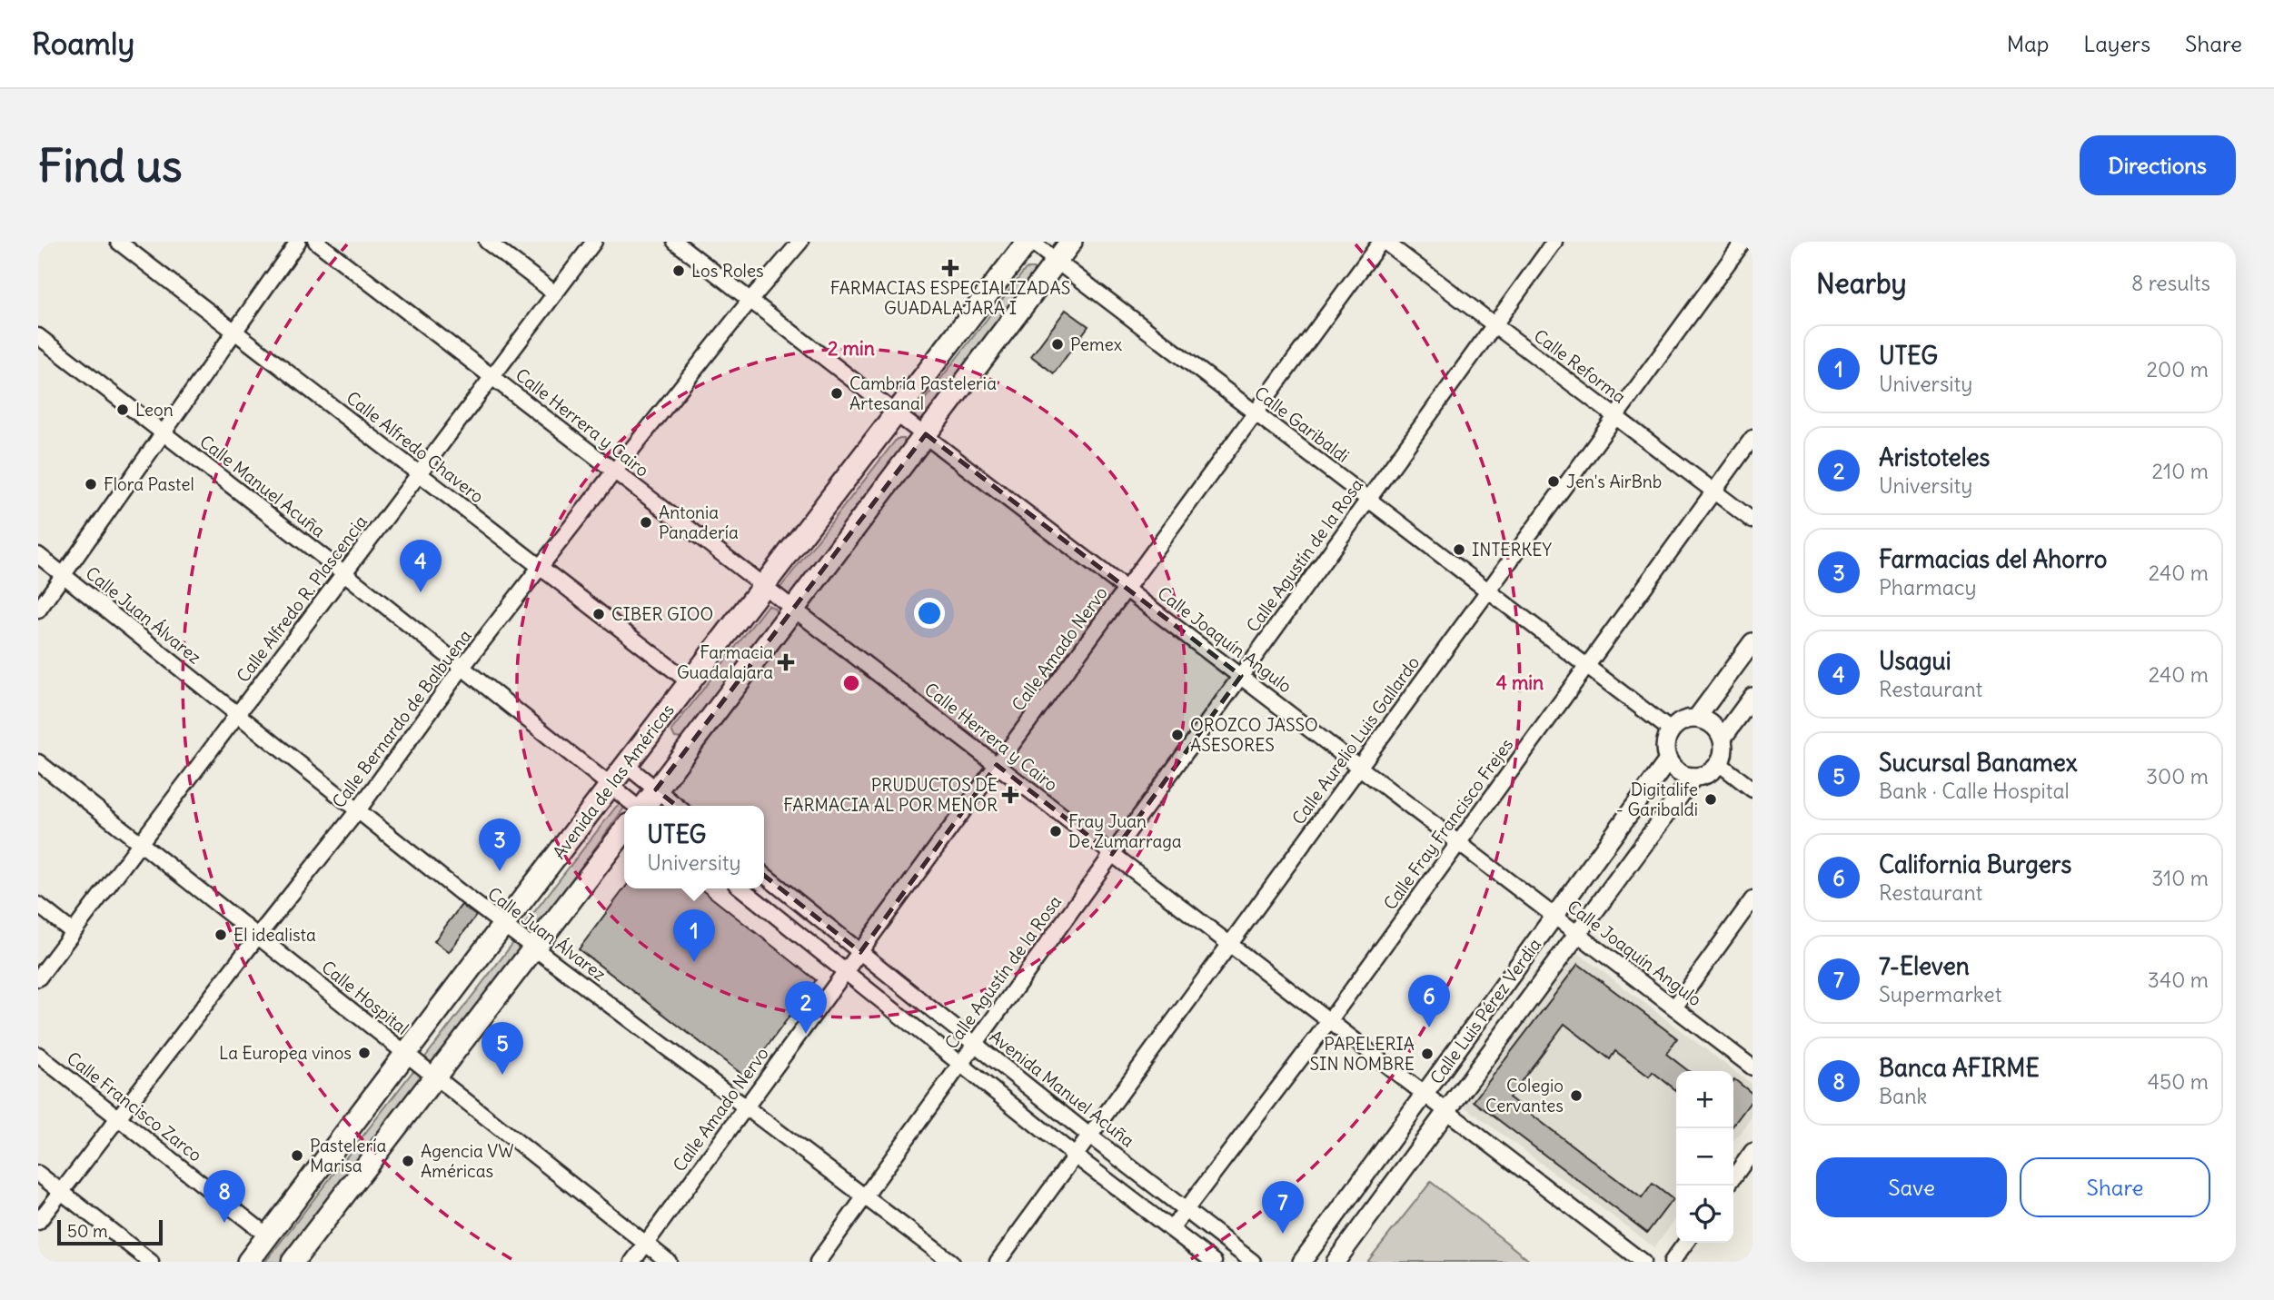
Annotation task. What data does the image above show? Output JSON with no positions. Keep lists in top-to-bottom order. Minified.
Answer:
{"streets":{"main road":["Avenida de las Américas"],"street":["Calle Reforma","Calle Herrera y Cairo","Calle Garibaldi","Calle Alfredo Chavero","Calle Manuel Acuña","Calle Agustín de la Rosa","Calle Alfredo R. Plascencia","Calle Juan Álvarez","Calle Joaquín Angulo","Calle Amado Nervo","Calle Bernardo de Balbuena","Calle Aurelio Luis Gallardo","Calle Fray Francisco Frejes","Calle Hospital","Calle Luis Pérez Verdia","Avenida Manuel Acuña","Calle Francisco Zarco"]},"crossings":[["Calle Reforma","Calle Agustín de la Rosa"],["Calle Reforma","Calle Amado Nervo"],["Calle Reforma","Calle Aurelio Luis Gallardo"],["Calle Reforma","Calle Fray Francisco Frejes"],["Calle Herrera y Cairo","Calle Agustín de la Rosa"],["Calle Herrera y Cairo","Calle Alfredo R. Plascencia"],["Calle Herrera y Cairo","Calle Amado Nervo"],["Calle Herrera y Cairo","Calle Bernardo de Balbuena"],["Calle Herrera y Cairo","Calle Aurelio Luis Gallardo"],["Calle Herrera y Cairo","Avenida de las Américas"],["Calle Herrera y Cairo","Calle Fray Francisco Frejes"],["Calle Herrera y Cairo","Calle Luis Pérez Verdia"],["Calle Garibaldi","Calle Agustín de la Rosa"],["Calle Garibaldi","Calle Amado Nervo"],["Calle Garibaldi","Calle Aurelio Luis Gallardo"],["Calle Garibaldi","Avenida de las Américas"],["Calle Garibaldi","Calle Fray Francisco Frejes"],["Calle Garibaldi","Calle Luis Pérez Verdia"],["Calle Alfredo Chavero","Calle Alfredo R. Plascencia"],["Calle Alfredo Chavero","Calle Bernardo de Balbuena"],["Calle Alfredo Chavero","Avenida de las Américas"],["Calle Manuel Acuña","Calle Alfredo R. Plascencia"],["Calle Manuel Acuña","Calle Bernardo de Balbuena"],["Calle Manuel Acuña","Avenida de las Américas"],["Calle Agustín de la Rosa","Calle Juan Álvarez"],["Calle Agustín de la Rosa","Calle Joaquín Angulo"],["Calle Agustín de la Rosa","Avenida Manuel Acuña"],["Calle Alfredo R. Plascencia","Calle Juan Álvarez"],["Calle Alfredo R. Plascencia","Calle Hospital"],["Calle Juan Álvarez","Calle Amado Nervo"],["Calle Juan Álvarez","Calle Bernardo de Balbuena"],["Calle Juan Álvarez","Avenida de las Américas"],["Calle Joaquín Angulo","Calle Amado Nervo"],["Calle Joaquín Angulo","Calle Bernardo de Balbuena"],["Calle Joaquín Angulo","Calle Aurelio Luis Gallardo"],["Calle Joaquín Angulo","Avenida de las Américas"],["Calle Joaquín Angulo","Calle Fray Francisco Frejes"],["Calle Joaquín Angulo","Calle Luis Pérez Verdia"],["Calle Amado Nervo","Calle Hospital"],["Calle Amado Nervo","Avenida Manuel Acuña"],["Calle Bernardo de Balbuena","Calle Hospital"],["Calle Bernardo de Balbuena","Calle Francisco Zarco"],["Calle Aurelio Luis Gallardo","Avenida Manuel Acuña"],["Avenida de las Américas","Calle Hospital"],["Avenida de las Américas","Calle Francisco Zarco"],["Calle Fray Francisco Frejes","Avenida Manuel Acuña"]],"places":{"health":["FARMACIAS ESPECIALIZADAS GUADALAJARA I","Farmacia Guadalajara","PRUDUCTOS DE FARMACIA AL POR MENOR"],"other":["Los Roles","Pemex","Cambria Pasteleria Artesanal","Leon","Jen's AirBnb","Flora Pastel","Antonia Panadería","INTERKEY","CIBER GIOO","OROZCO JASSO ASESORES","Digitalife - Garibaldi","Fray Juan De Zumarraga","El idealista","La Europea vinos","PAPELERIA SIN NOMBRE","Colegio Cervantes","Pastelería Marisa","Agencia VW Américas"]},"scale_bar":"50 m","page":{"header":"Roamly","nav":["Map","Layers","Share"],"buttons":["Directions",["Save","Share"]],"title":"Find us","heading":["Nearby","8 results"],"list":[{"mark":"1","name":"UTEG","note":"University","value":"200 m"},{"mark":"2","name":"Aristoteles","note":"University","value":"210 m"},{"mark":"3","name":"Farmacias del Ahorro","note":"Pharmacy","value":"240 m"},{"mark":"4","name":"Usagui","note":"Restaurant","value":"240 m"},{"mark":"5","name":"Sucursal Banamex","note":"Bank · Calle Hospital","value":"300 m"},{"mark":"6","name":"California Burgers","note":"Restaurant","value":"310 m"},{"mark":"7","name":"7-Eleven","note":"Supermarket","value":"340 m"},{"mark":"8","name":"Banca AFIRME","note":"Bank","value":"450 m"}],"pins":["4","3","1","6","2","5","8","7"],"popup":["UTEG","University"],"map_buttons":["+","−"],"scale":"50 m"},"rings":["2 min","4 min"]}
